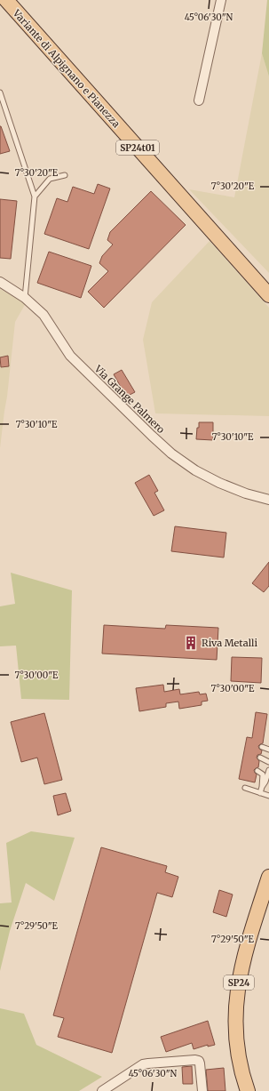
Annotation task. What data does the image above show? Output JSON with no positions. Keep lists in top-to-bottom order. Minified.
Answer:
{"streets":{"main road":["Variante di Alpignano e Pianezza","SP24t01","SP24"],"street":["Via Grange Palmero"]},"places":{"building":["Riva Metalli"]},"coordinates":["45°06'30\"N","7°30'20\"E","7°30'10\"E","7°30'00\"E","7°29'50\"E"]}
